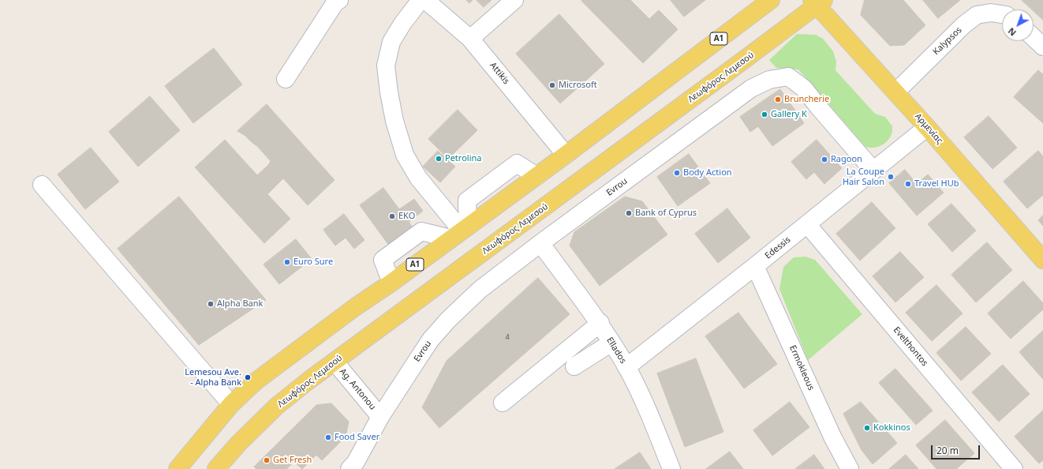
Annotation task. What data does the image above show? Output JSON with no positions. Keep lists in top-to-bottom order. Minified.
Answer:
{"streets":{"main road":["A1","Λεωφόρος Λεμεσού","Αρμενίας"],"street":["Kalypsos","Attikis","Evrou","Edessis","Evelthontos","Ellados","Ermokleous","Ag. Antonou"]},"crossings":[["A1","Attikis"],["Kalypsos","Αρμενίας"],["Λεωφόρος Λεμεσού","Αρμενίας"],["Λεωφόρος Λεμεσού","Ag. Antonou"],["Αρμενίας","Edessis"],["Evrou","Edessis"],["Evrou","Ellados"],["Evrou","Ag. Antonou"],["Edessis","Evelthontos"],["Edessis","Ellados"],["Edessis","Ermokleous"]],"places":["Microsoft","Bruncherie","Gallery K","Petrolina","Ragoon","Body Action","La Coupe Hair Salon","Travel HUb","Bank of Cyprus","EKO","Euro Sure","Alpha Bank","Lemesou Ave. - Alpha Bank","Kokkinos","Food Saver","Get Fresh"],"house_numbers":["4"],"scale_bar":"20 m","north":"bottom left"}
